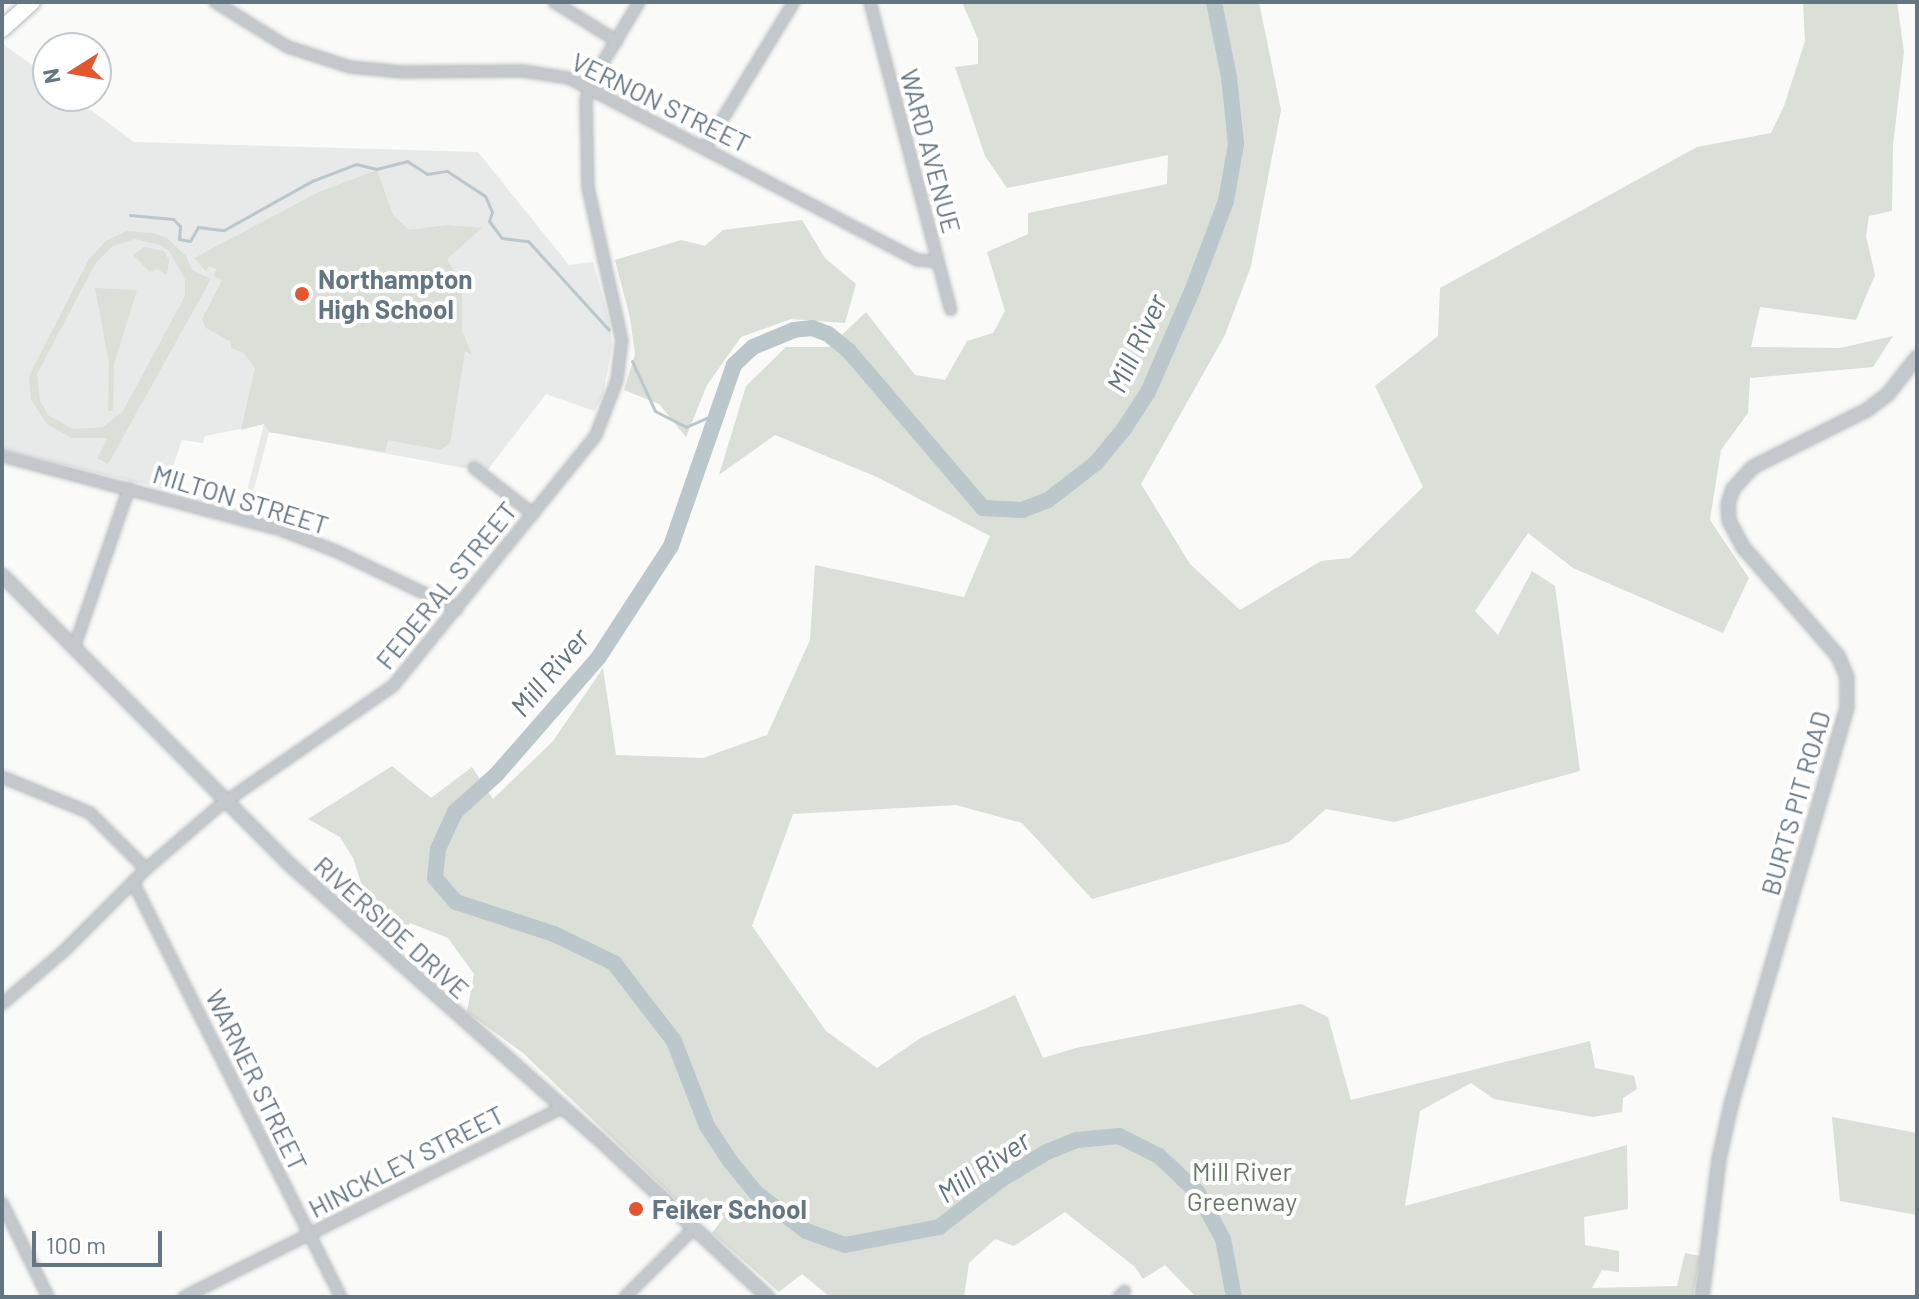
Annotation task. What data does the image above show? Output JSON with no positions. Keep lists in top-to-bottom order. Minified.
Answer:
{"streets":{"street":["VERNON STREET","WARD AVENUE","MILTON STREET","FEDERAL STREET","BURTS PIT ROAD","RIVERSIDE DRIVE","WARNER STREET","HINCKLEY STREET"]},"crossings":[["VERNON STREET","WARD AVENUE"],["VERNON STREET","FEDERAL STREET"],["MILTON STREET","FEDERAL STREET"],["FEDERAL STREET","RIVERSIDE DRIVE"],["FEDERAL STREET","WARNER STREET"],["RIVERSIDE DRIVE","HINCKLEY STREET"],["WARNER STREET","HINCKLEY STREET"]],"water":["Mill River"],"parks":["Mill River Greenway"],"places":["Northampton High School","Feiker School"],"scale_bar":"100 m","north":"left"}
